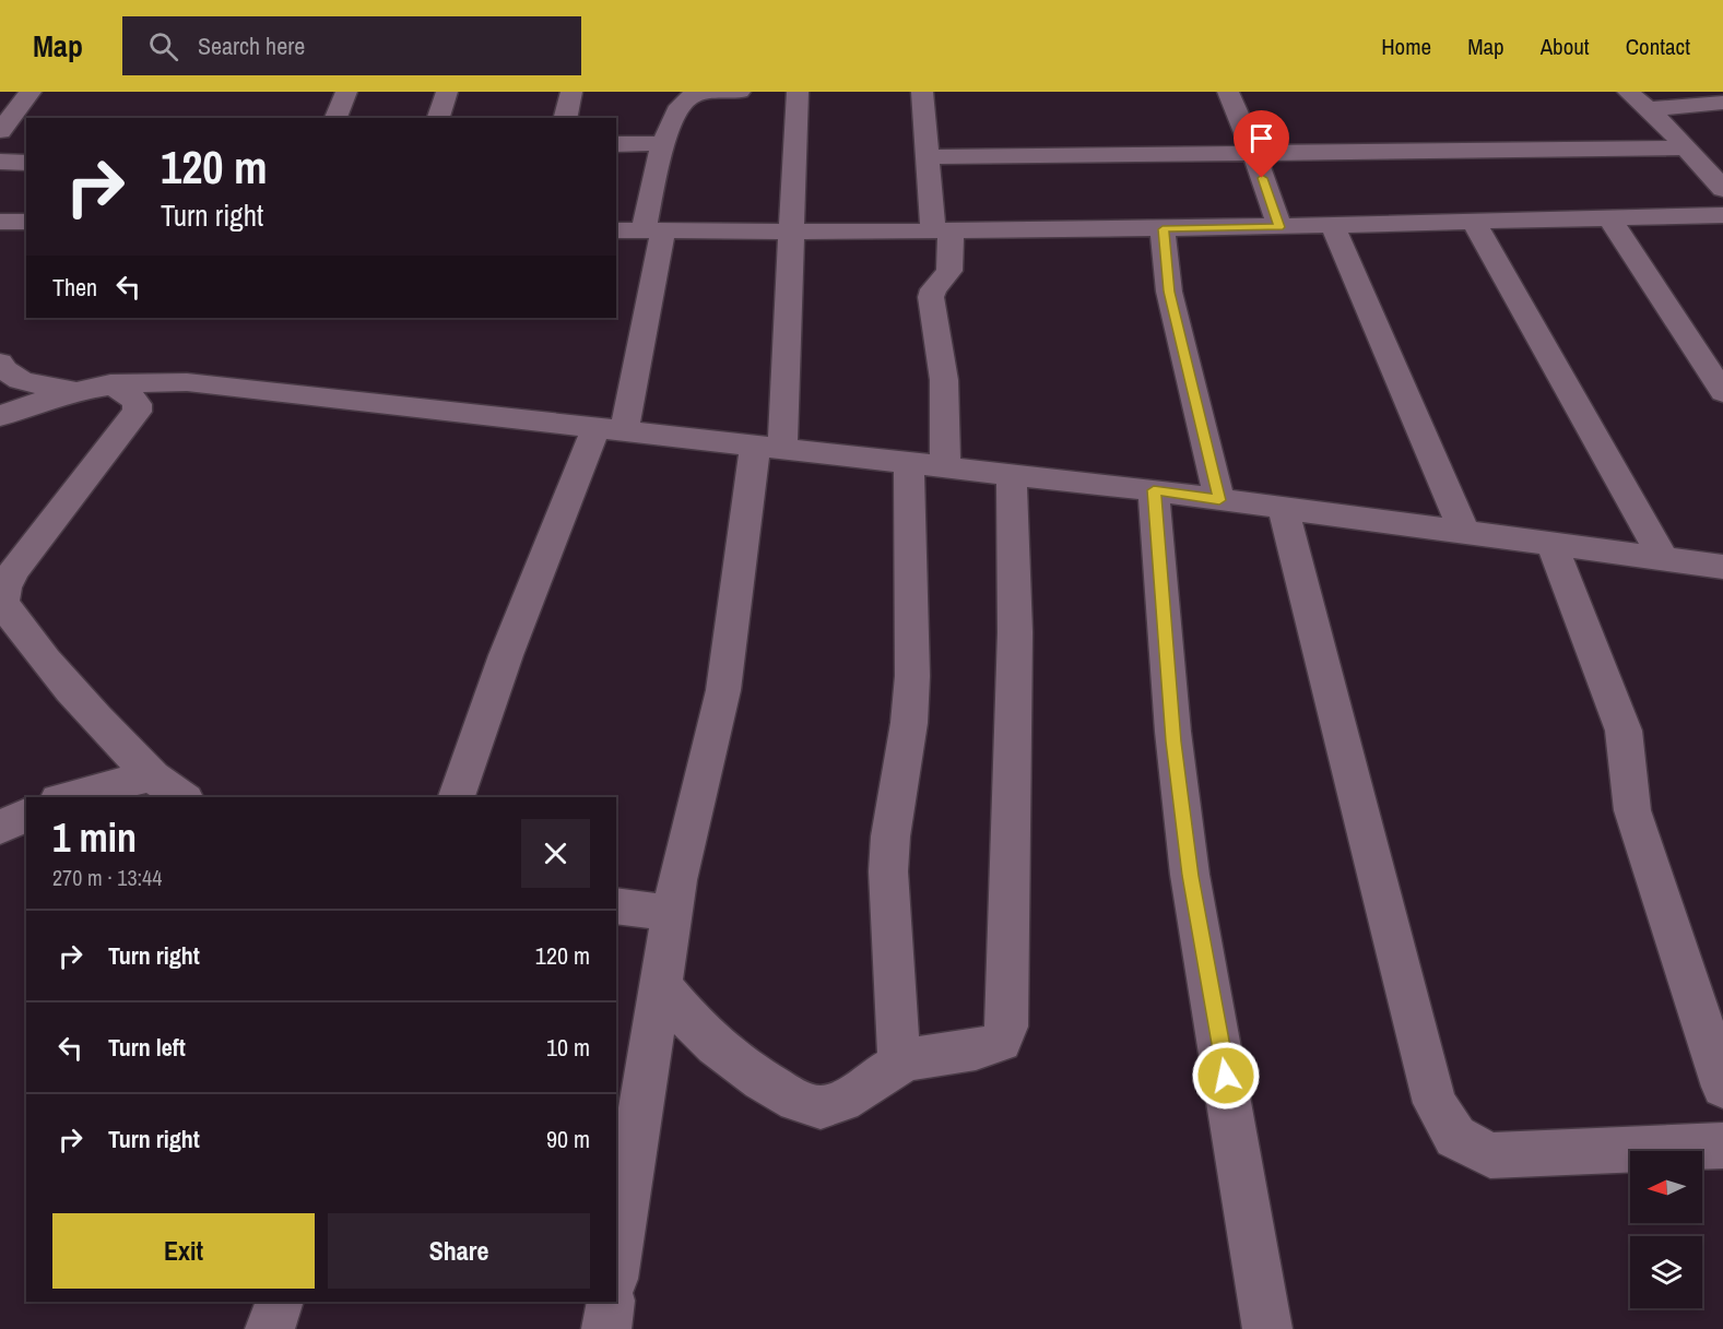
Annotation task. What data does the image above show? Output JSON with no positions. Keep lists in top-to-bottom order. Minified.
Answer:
{"north":"left","page":{"header":"Map","search":"Search here","nav":["Home","Map","About","Contact"],"turn":["120 m","Turn right"],"then":"Then","heading":["1 min","270 m · 13:44"],"list":[{"name":"Turn right","value":"120 m"},{"name":"Turn left","value":"10 m"},{"name":"Turn right","value":"90 m"}],"buttons":["Exit","Share"]}}
